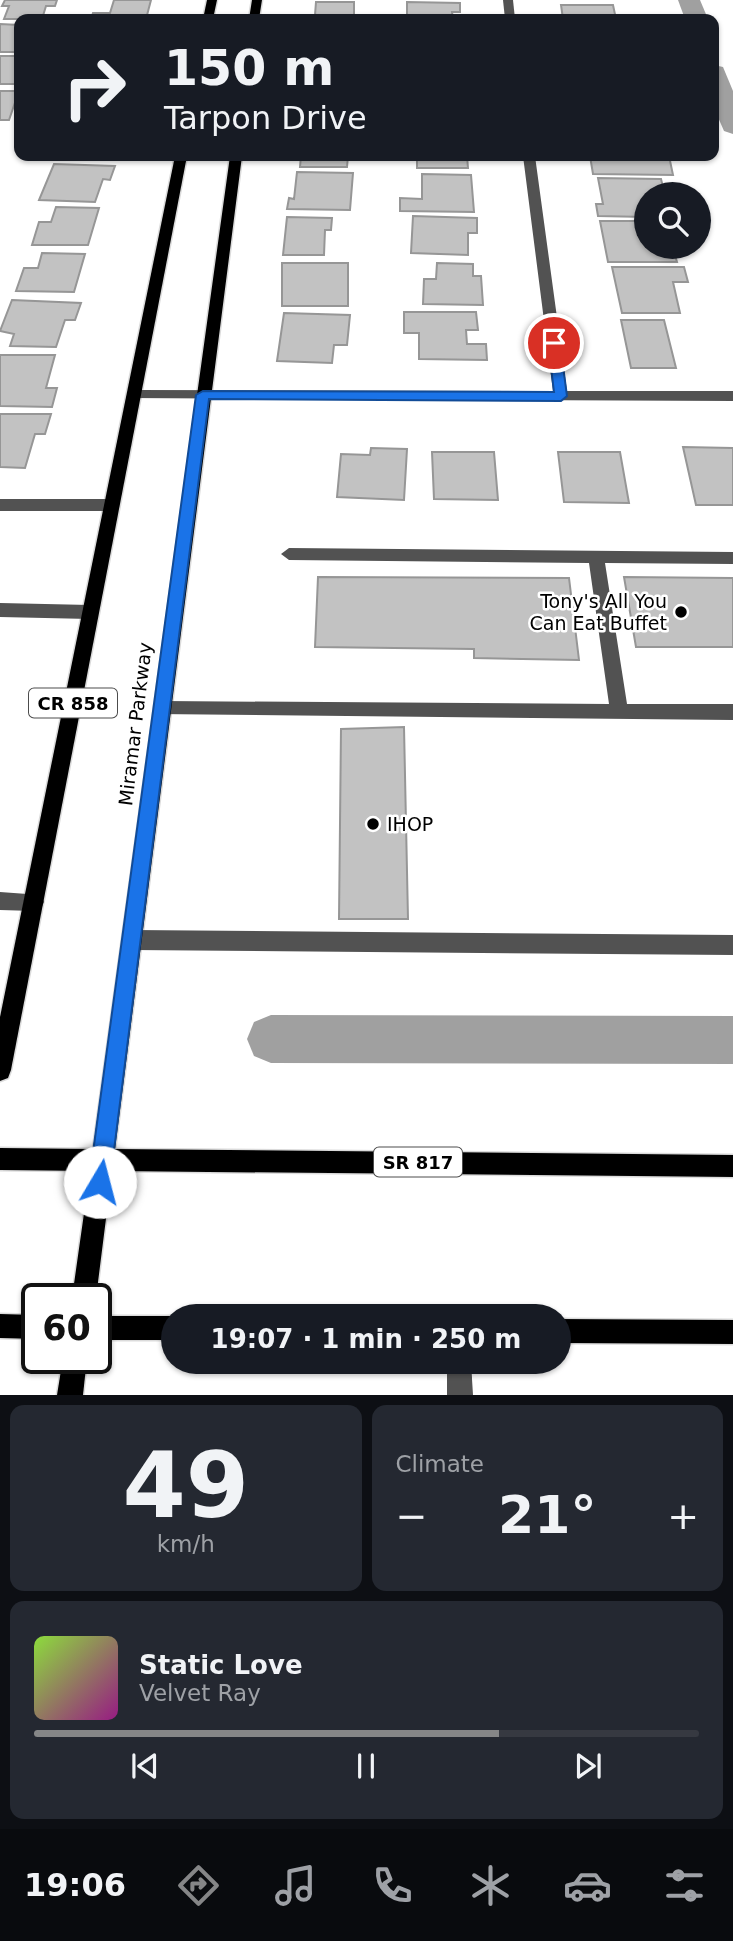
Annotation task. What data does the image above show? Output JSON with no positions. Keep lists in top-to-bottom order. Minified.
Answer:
{"streets":{"main road":["CR 858","Miramar Parkway","SR 817"]},"crossings":[["Miramar Parkway","SR 817"]],"places":["Tony's All You Can Eat Buffet","IHOP"],"page":{"turn":["150 m","Tarpon Drive"],"limit":"60","trip":"19:07 · 1 min · 250 m","tile":[["49","km/h"],"Climate"],"heat":["−","21°","+"],"song":["Static Love","Velvet Ray"],"tabs":"19:06"}}
